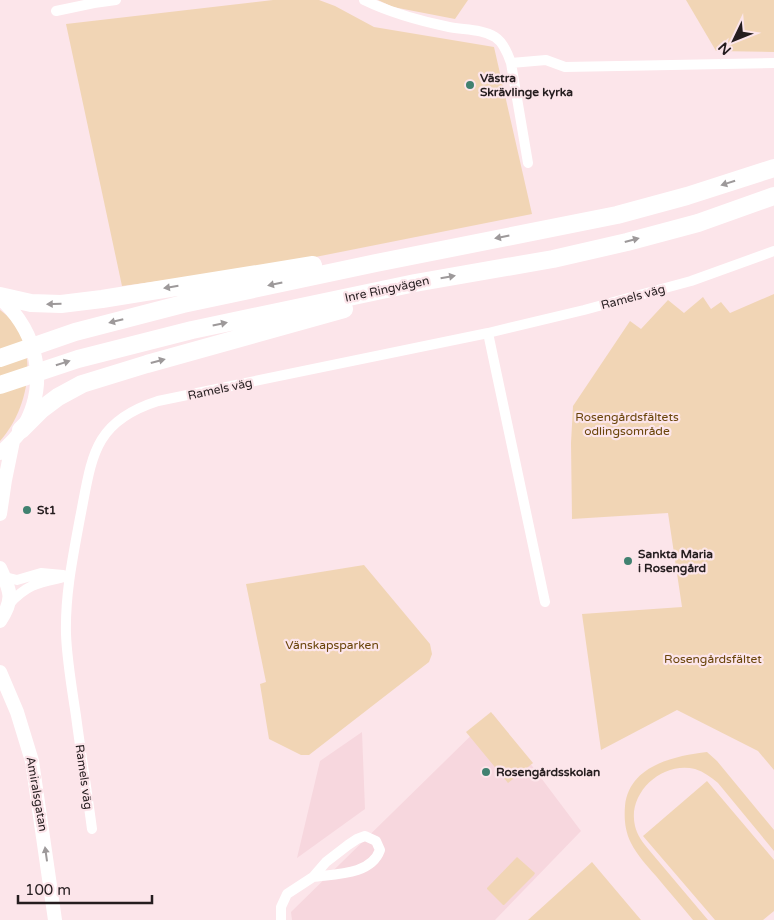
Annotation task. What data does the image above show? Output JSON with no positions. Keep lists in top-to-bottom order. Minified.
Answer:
{"streets":{"highway":["Inre Ringvägen"],"main road":["Amiralsgatan"],"street":["Ramels väg"]},"one_way":["Amiralsgatan"],"parks":["Rosengårdsfältets odlingsområde","Vänskapsparken","Rosengårdsfältet"],"places":["Västra Skrävlinge kyrka","St1","Sankta Maria i Rosengård","Rosengårdsskolan"],"scale_bar":"100 m","north":"bottom left"}
